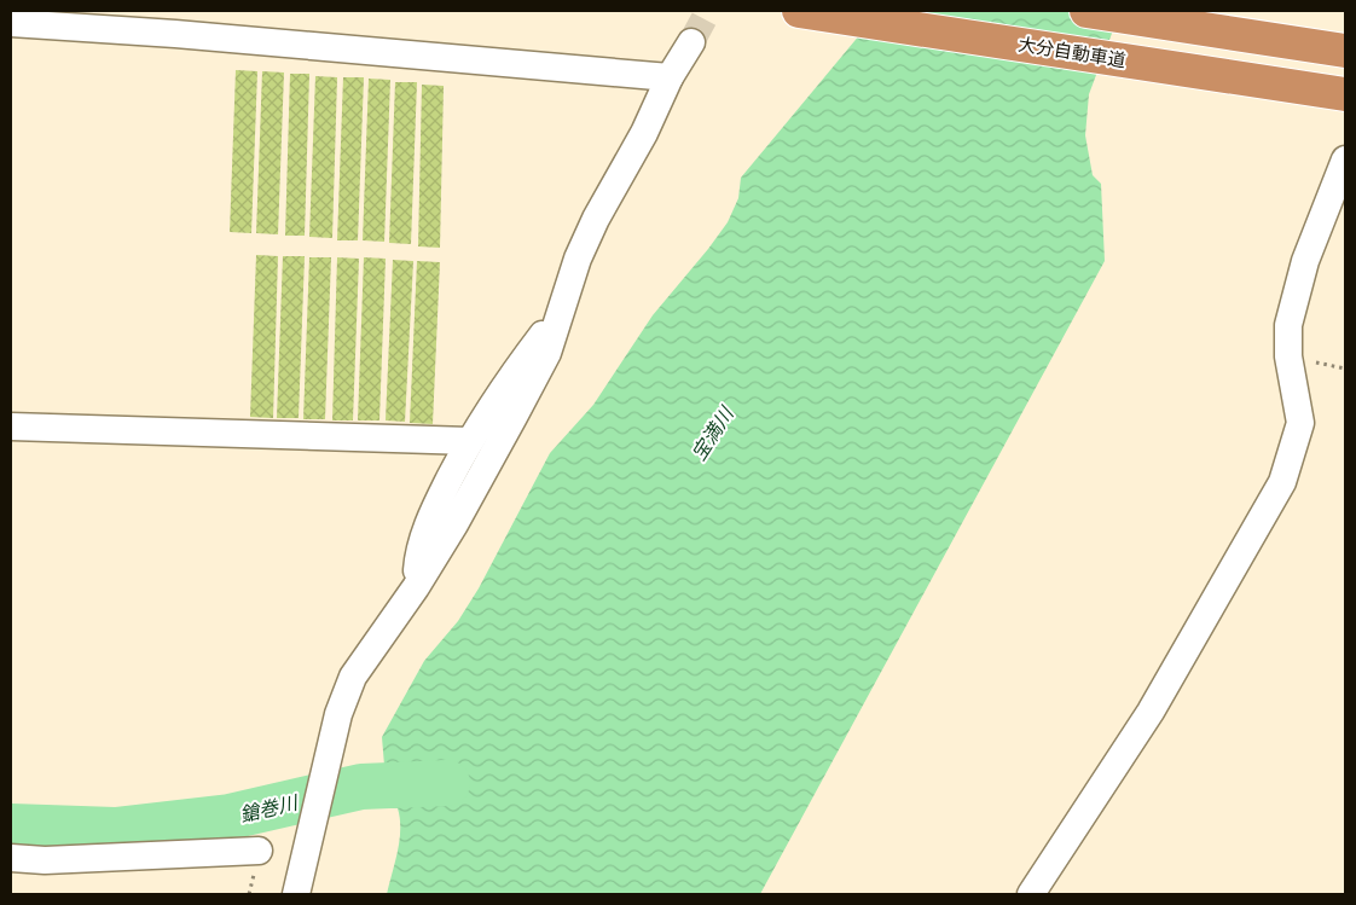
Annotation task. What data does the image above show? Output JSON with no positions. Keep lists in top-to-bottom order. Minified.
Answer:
{"streets":{"highway":["大分自動車道"]},"water":["宝満川","鎗巻川"]}
